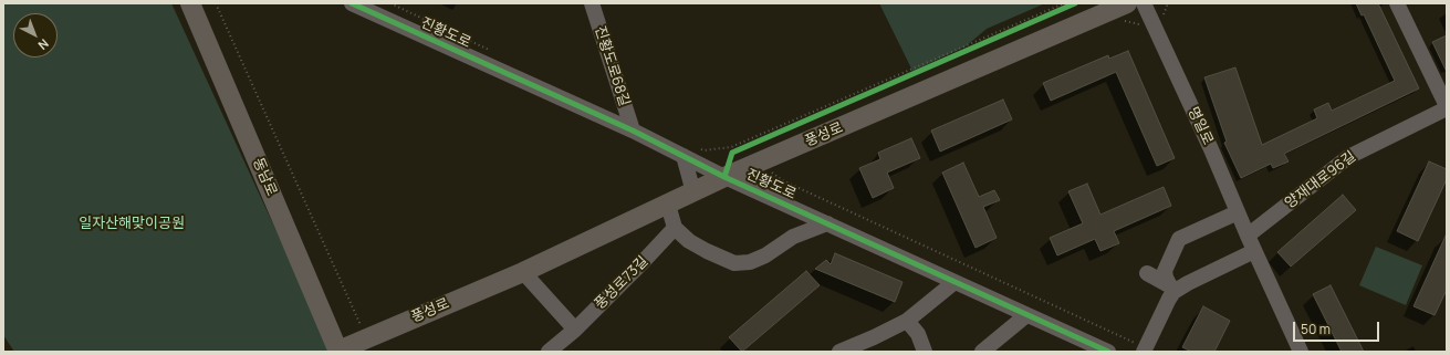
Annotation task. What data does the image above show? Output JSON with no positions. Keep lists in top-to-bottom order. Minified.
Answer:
{"streets":{"main road":["풍성로","동남로"],"street":["진황도로","진황도로68길","명일로","양재대로96길","풍성로73길"]},"crossings":[["진황도로","진황도로68길"],["진황도로","풍성로"],["명일로","양재대로96길"],["풍성로","동남로"]],"parks":["일자산해맞이공원"],"scale_bar":"50 m","north":"bottom right"}
